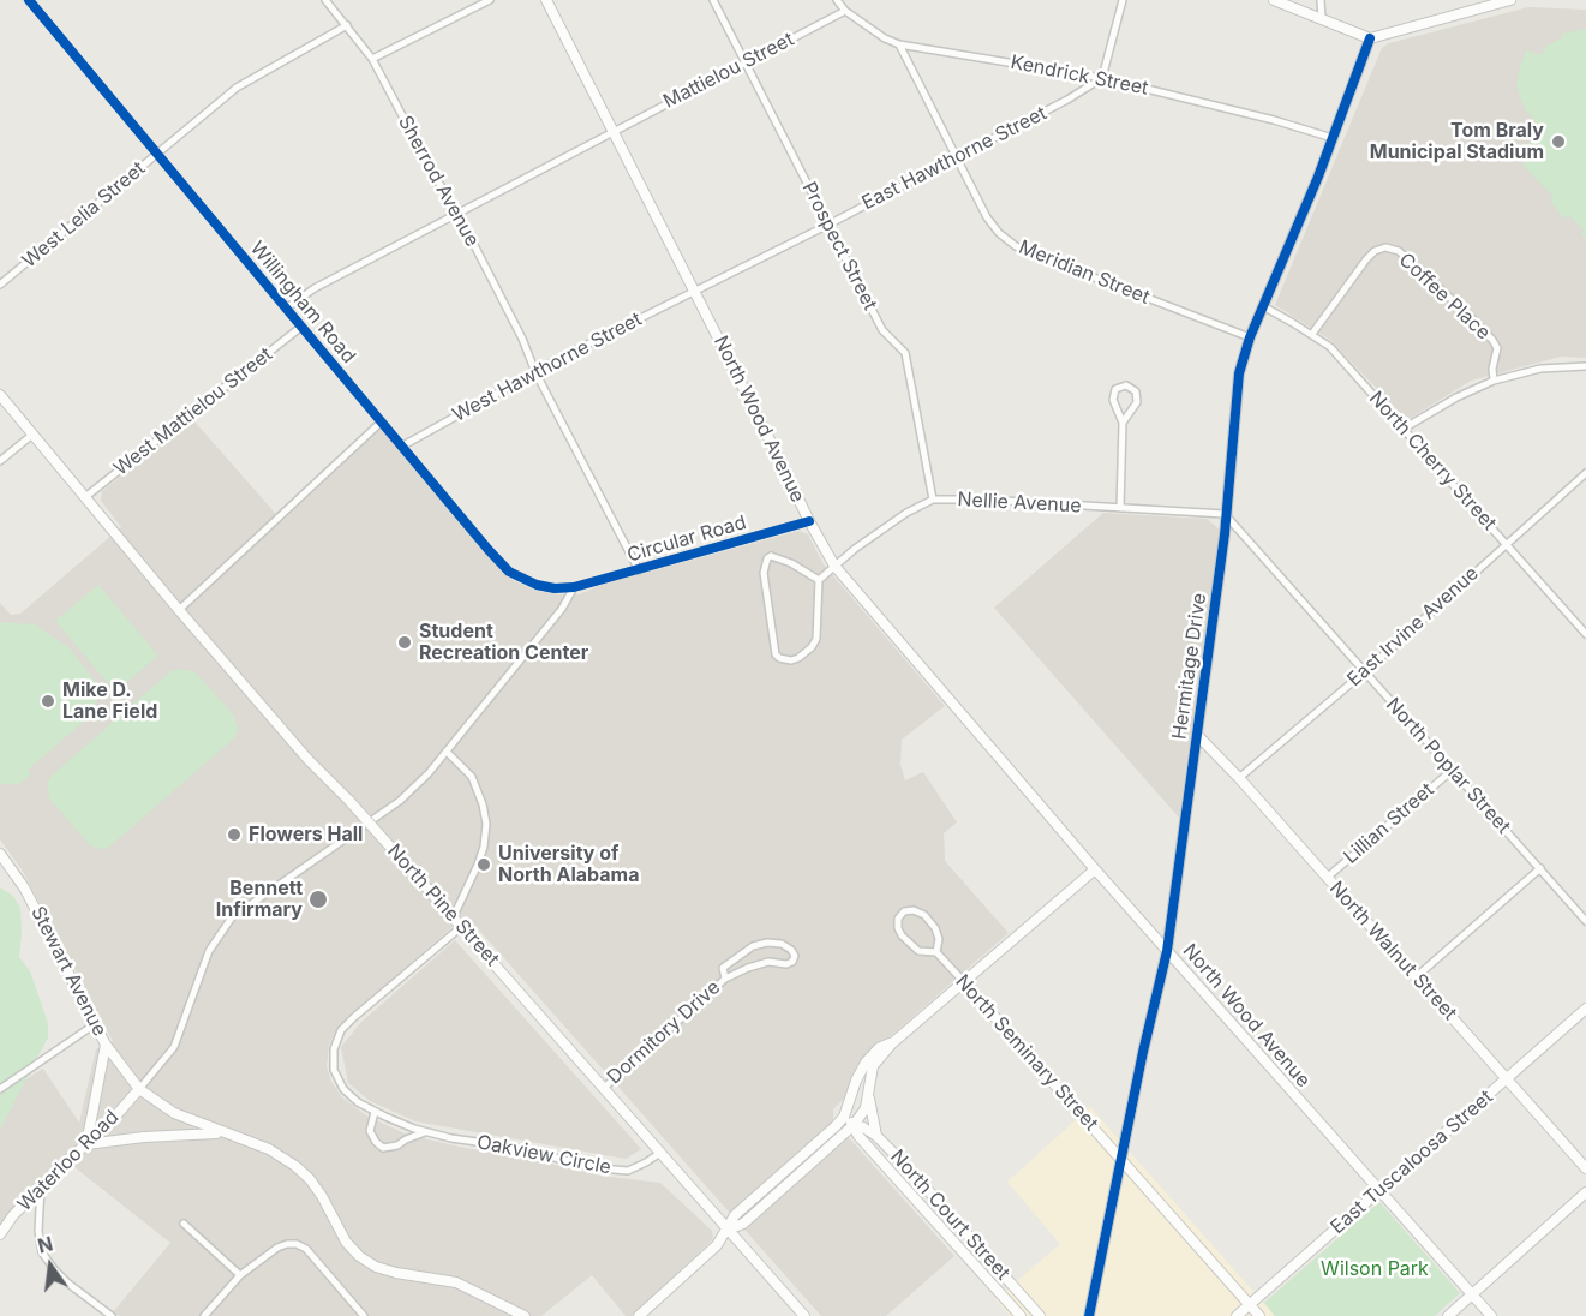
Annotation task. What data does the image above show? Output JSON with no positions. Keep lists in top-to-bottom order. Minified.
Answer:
{"streets":{"street":["Mattielou Street","Kendrick Street","East Hawthorne Street","Sherrod Avenue","West Lelia Street","Prospect Street","Meridian Street","Coffee Place","Willingham Road","West Hawthorne Street","West Mattielou Street","North Wood Avenue","North Cherry Street","Nellie Avenue","Circular Road","East Irvine Avenue","Hermitage Drive","North Poplar Street","Lillian Street","North Pine Street","North Walnut Street","Stewart Avenue","Dormitory Drive","North Seminary Street","Oakview Circle","Waterloo Road","East Tuscaloosa Street","North Court Street"]},"crossings":[["Mattielou Street","Kendrick Street"],["Mattielou Street","Prospect Street"],["Mattielou Street","North Wood Avenue"],["Kendrick Street","East Hawthorne Street"],["Kendrick Street","Meridian Street"],["Kendrick Street","Hermitage Drive"],["East Hawthorne Street","Prospect Street"],["East Hawthorne Street","Meridian Street"],["East Hawthorne Street","West Hawthorne Street"],["East Hawthorne Street","North Wood Avenue"],["Sherrod Avenue","West Lelia Street"],["Sherrod Avenue","West Hawthorne Street"],["Sherrod Avenue","Circular Road"],["West Lelia Street","Willingham Road"],["Prospect Street","Nellie Avenue"],["Meridian Street","Hermitage Drive"],["Coffee Place","North Cherry Street"],["Willingham Road","West Hawthorne Street"],["Willingham Road","West Mattielou Street"],["Willingham Road","Circular Road"],["West Hawthorne Street","North Wood Avenue"],["West Mattielou Street","North Pine Street"],["North Wood Avenue","Nellie Avenue"],["North Wood Avenue","Circular Road"],["North Wood Avenue","Hermitage Drive"],["North Wood Avenue","East Tuscaloosa Street"],["North Cherry Street","East Irvine Avenue"],["North Cherry Street","Hermitage Drive"],["Nellie Avenue","Hermitage Drive"],["Nellie Avenue","North Poplar Street"],["East Irvine Avenue","North Poplar Street"],["East Irvine Avenue","North Walnut Street"],["Hermitage Drive","North Poplar Street"],["Hermitage Drive","North Walnut Street"],["Hermitage Drive","North Seminary Street"],["North Poplar Street","Lillian Street"],["Lillian Street","North Walnut Street"],["North Pine Street","Dormitory Drive"],["North Pine Street","Oakview Circle"],["North Walnut Street","East Tuscaloosa Street"],["Stewart Avenue","Waterloo Road"],["North Seminary Street","East Tuscaloosa Street"]],"parks":["Wilson Park"],"places":["Tom Braly Municipal Stadium","Student Recreation Center","Mike D. Lane Field","Flowers Hall","University of North Alabama","Bennett Infirmary"],"north":"top"}
